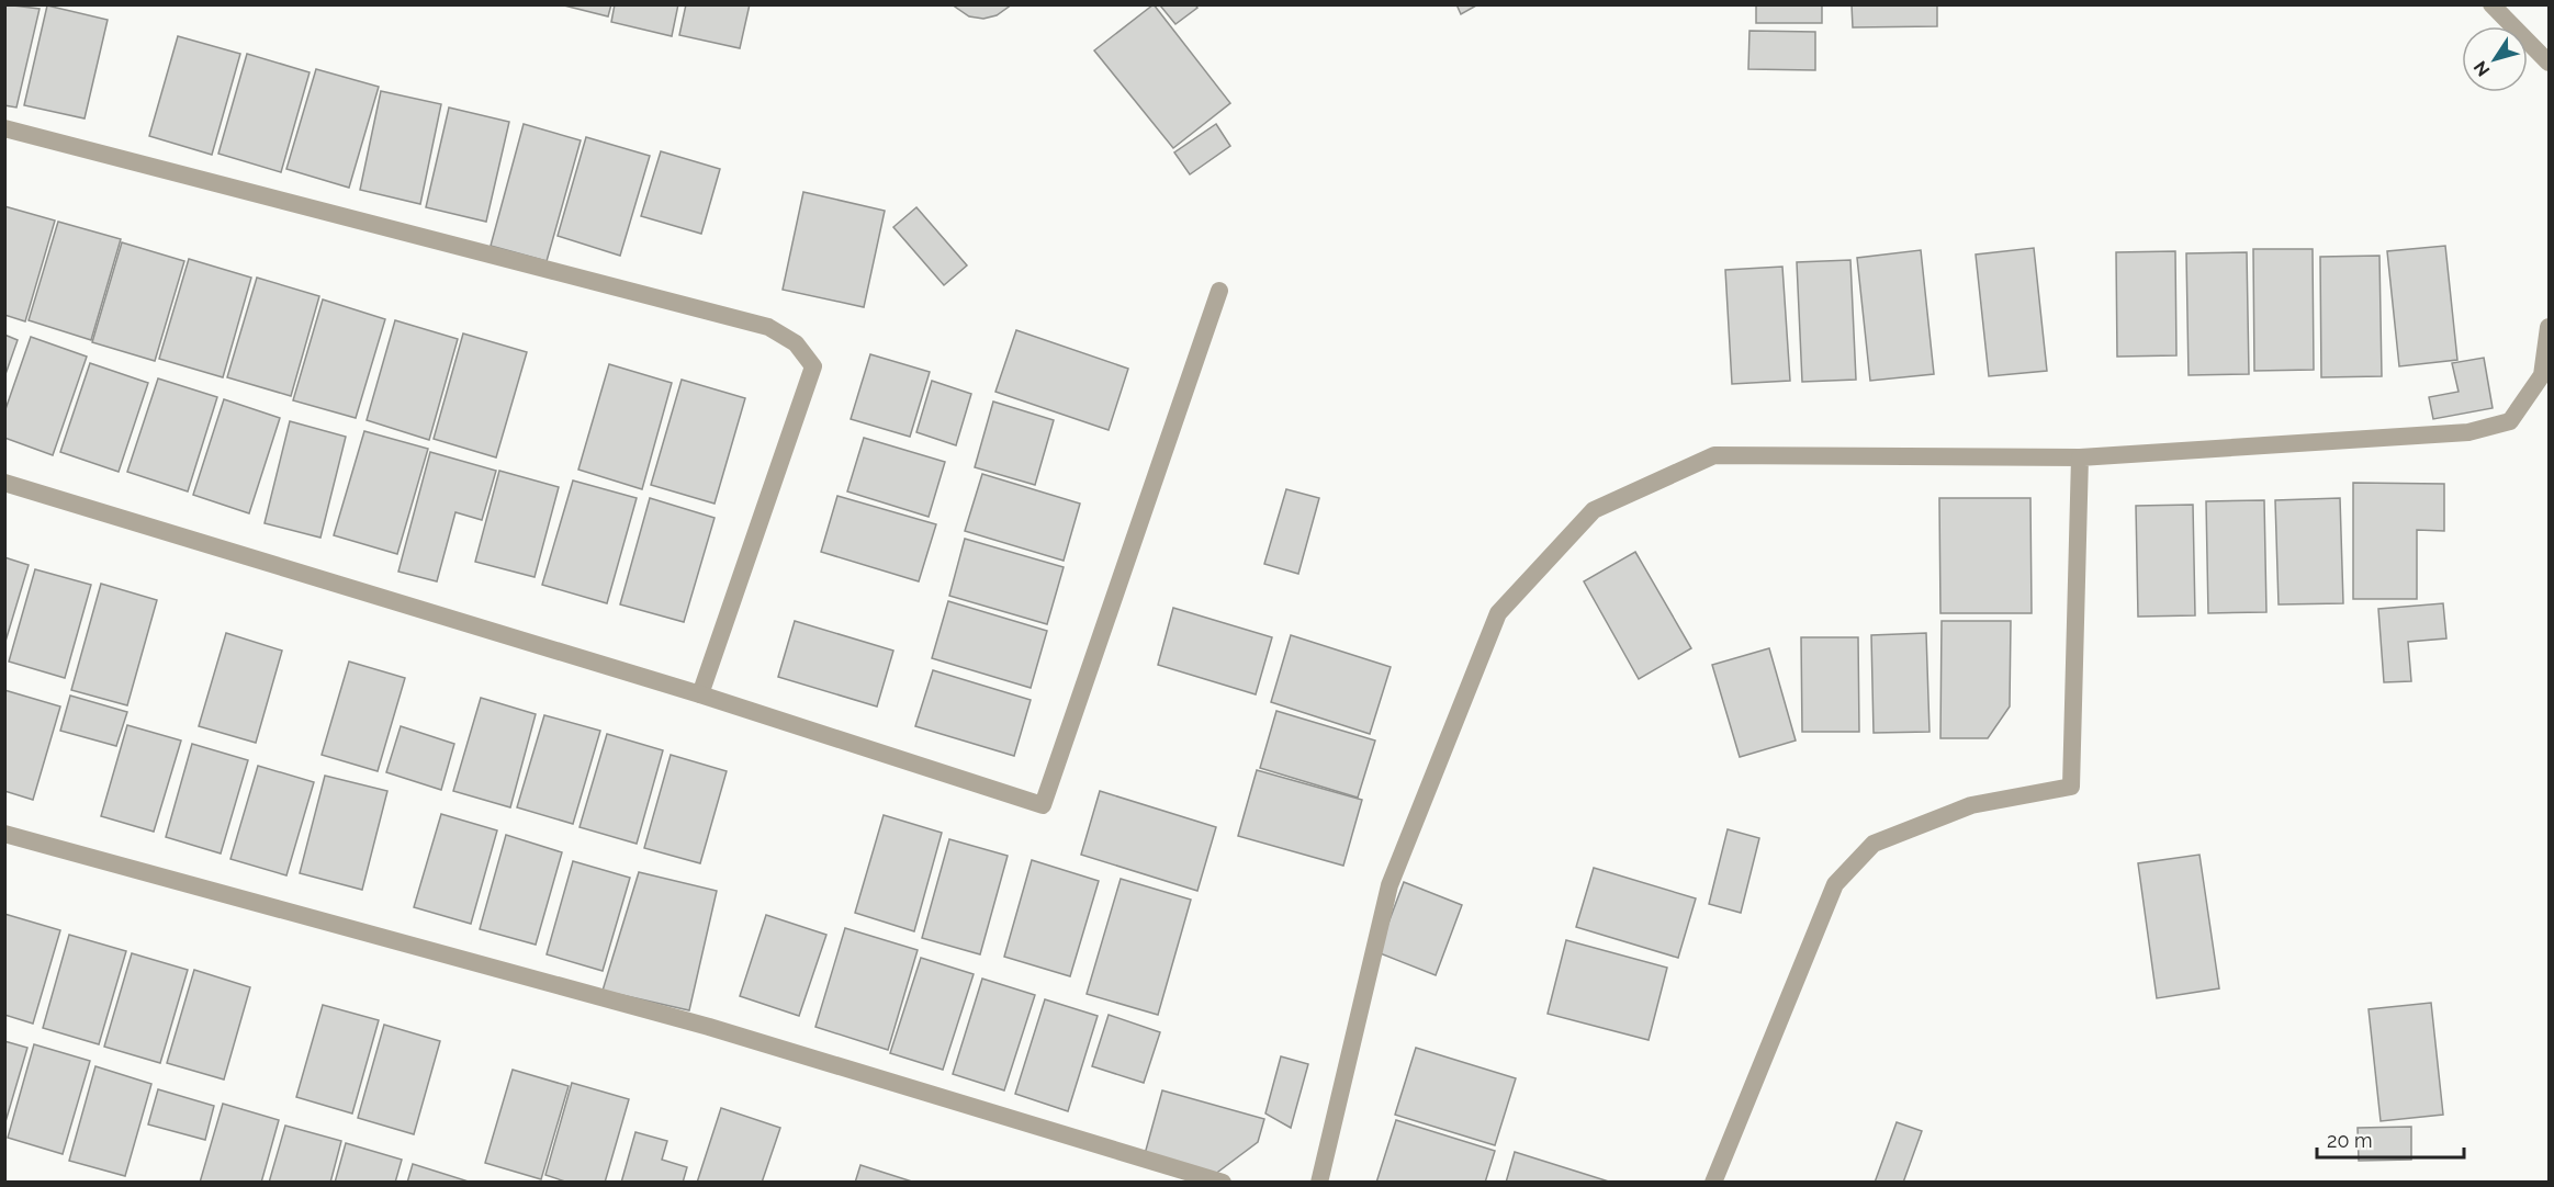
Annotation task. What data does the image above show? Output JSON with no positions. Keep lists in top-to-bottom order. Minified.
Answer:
{"scale_bar":"20 m","north":"bottom left"}
